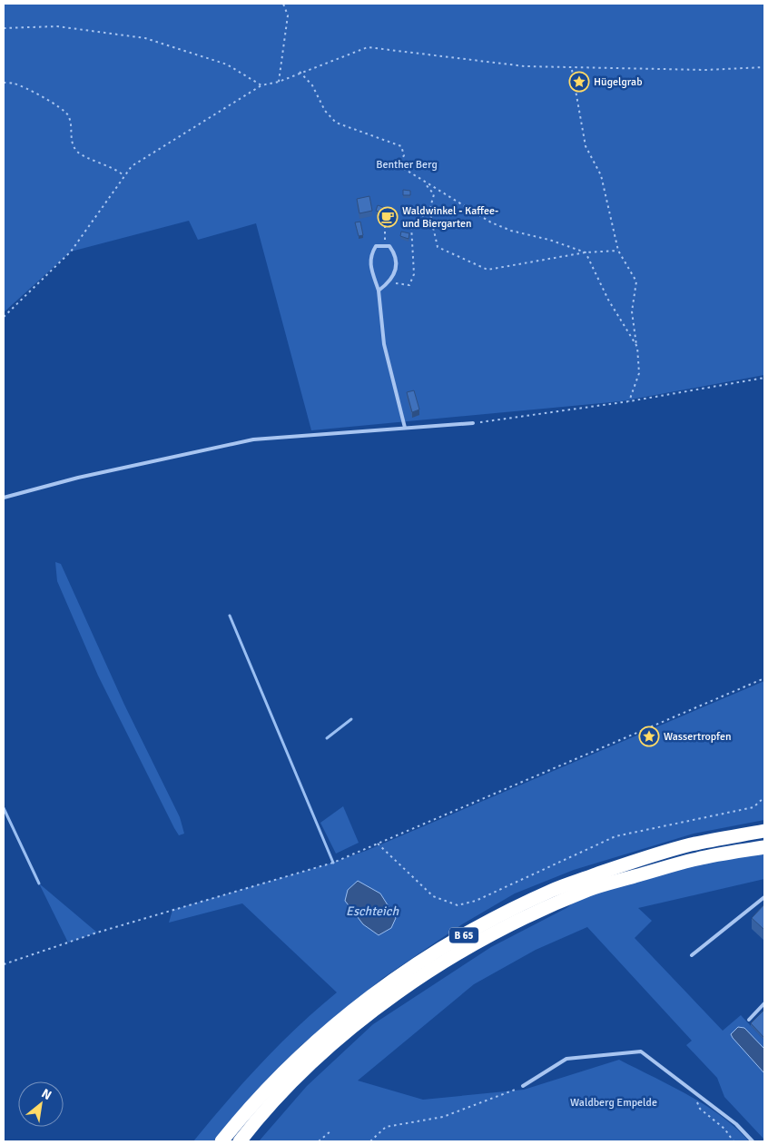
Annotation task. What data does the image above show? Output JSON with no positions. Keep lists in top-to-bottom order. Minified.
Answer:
{"streets":{"highway":["B 65"]},"water":["Eschteich"],"parks":["Benther Berg","Waldberg Empelde"],"places":{"place":["Hügelgrab","Wassertropfen"],"cafe":["Waldwinkel - Kaffee- und Biergarten"]},"north":"top right"}
